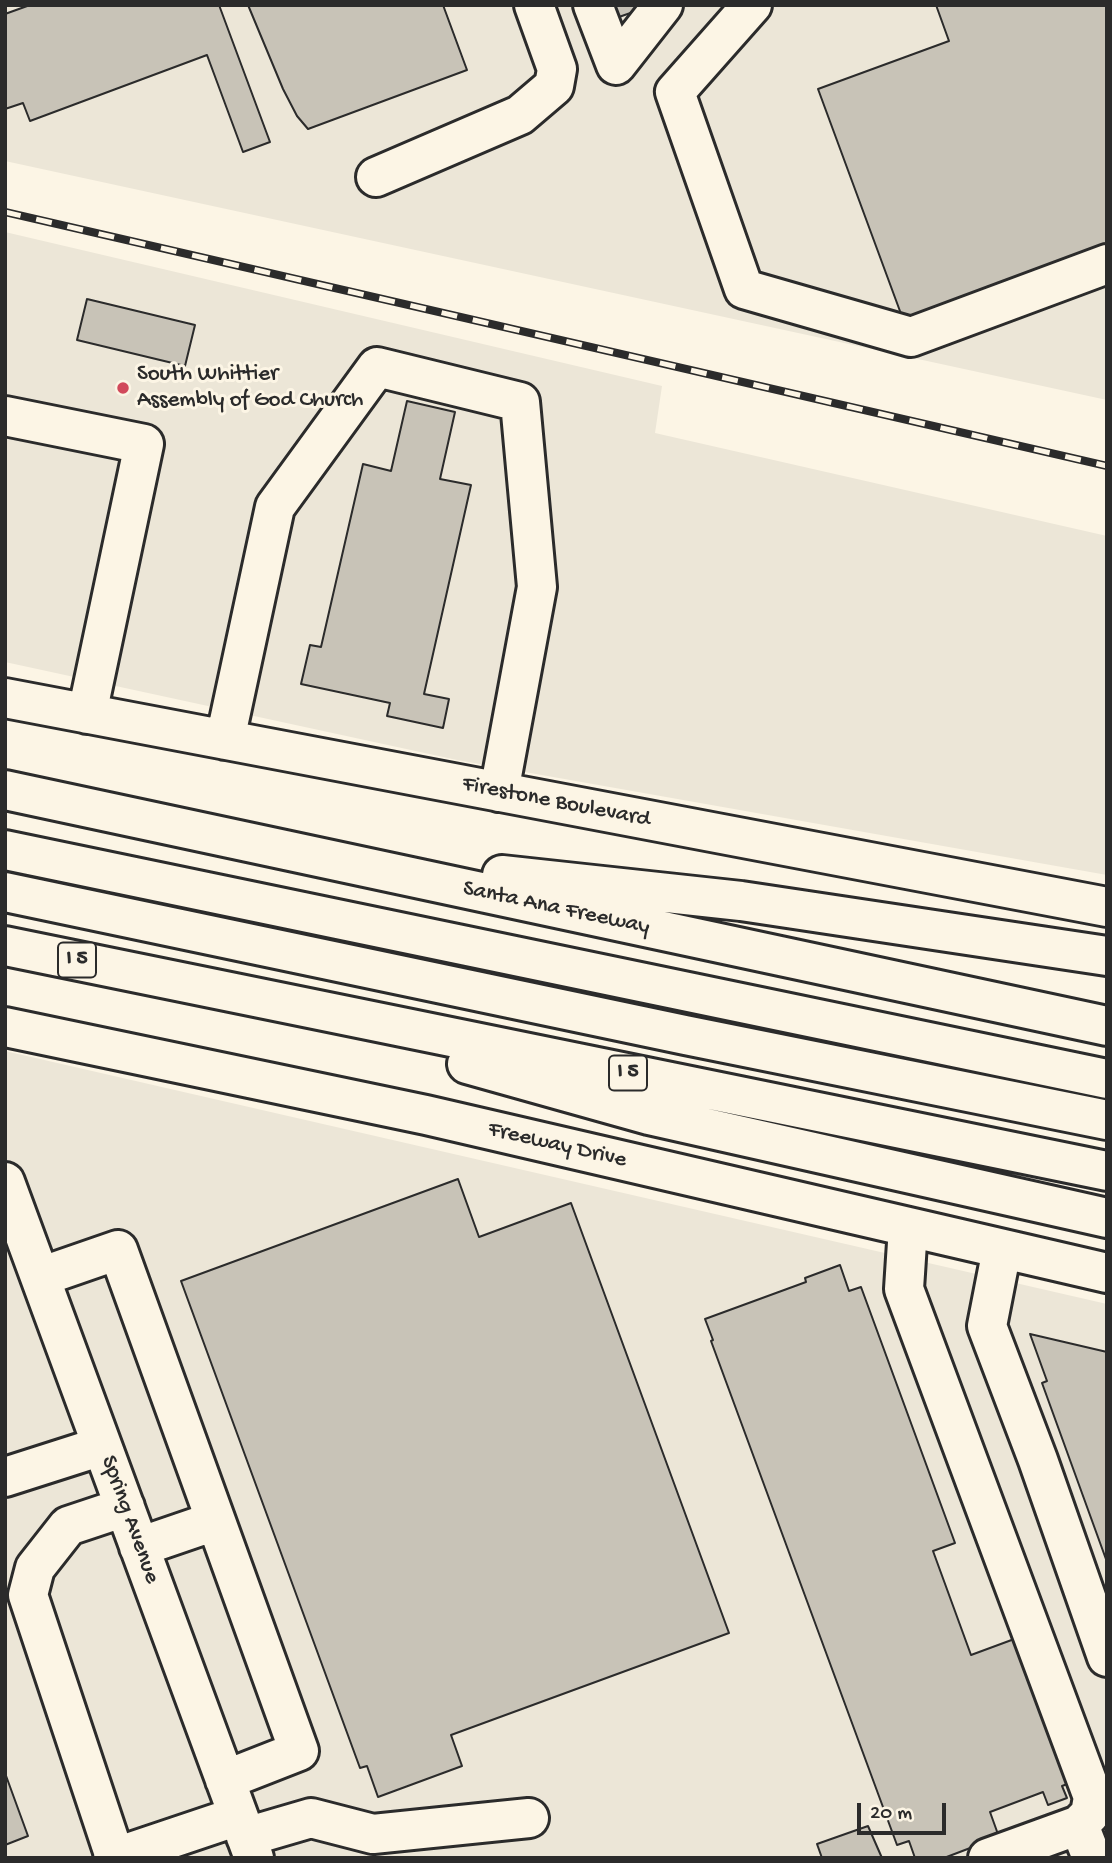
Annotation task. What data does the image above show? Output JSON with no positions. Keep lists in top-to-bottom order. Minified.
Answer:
{"streets":{"main road":["Firestone Boulevard","Santa Ana Freeway","I 5","Freeway Drive","Spring Avenue"]},"places":["South Whittier Assembly of God Church"],"scale_bar":"20 m"}
